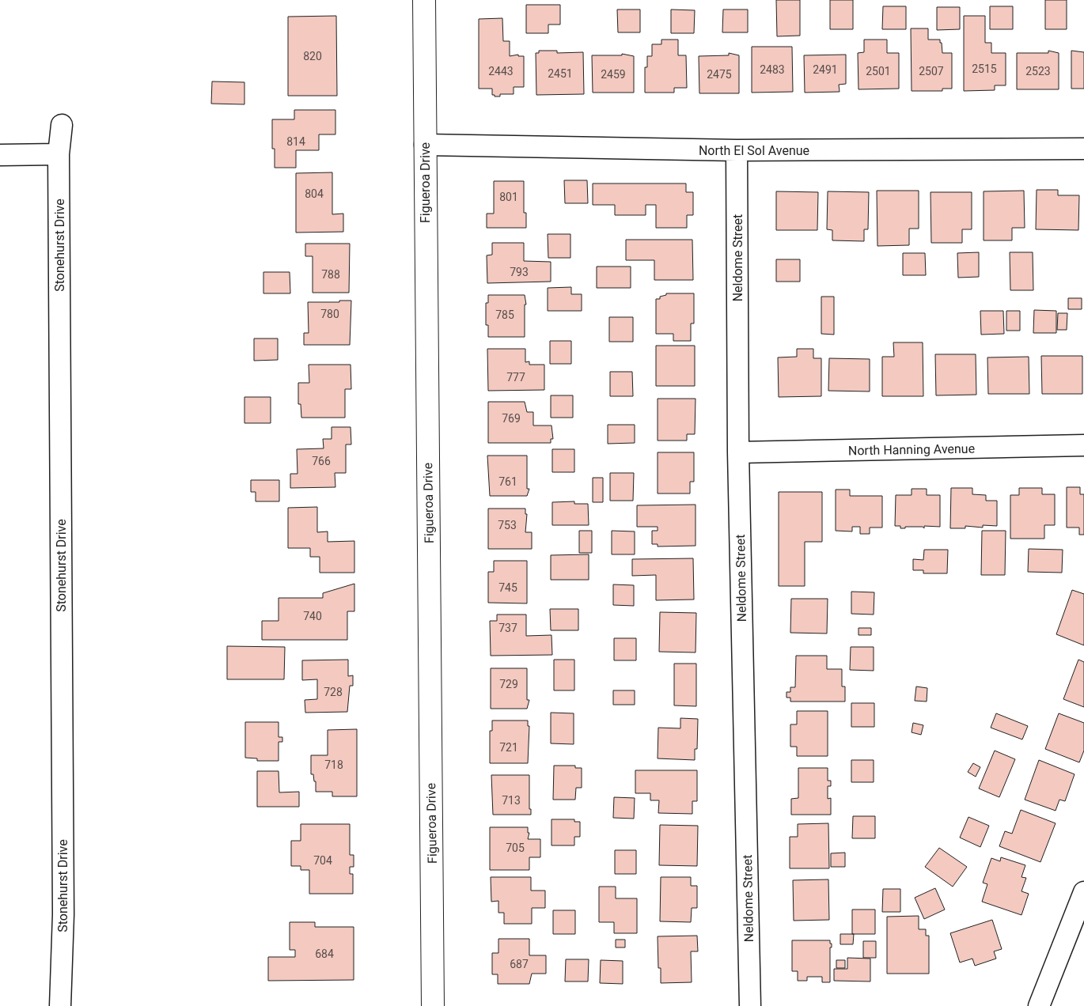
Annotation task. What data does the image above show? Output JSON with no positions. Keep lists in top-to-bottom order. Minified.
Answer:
{"streets":{"street":["North El Sol Avenue","Figueroa Drive","Stonehurst Drive","Neldome Street","North Hanning Avenue"]},"crossings":[["North El Sol Avenue","Figueroa Drive"],["North El Sol Avenue","Neldome Street"],["Neldome Street","North Hanning Avenue"]],"house_numbers":["820","2515","2483","2491","2443","2501","2507","2523","2451","2459","2475","814","804","801","793","788","780","785","777","769","766","761","753","745","740","737","729","728","721","718","713","705","704","684","687"]}
